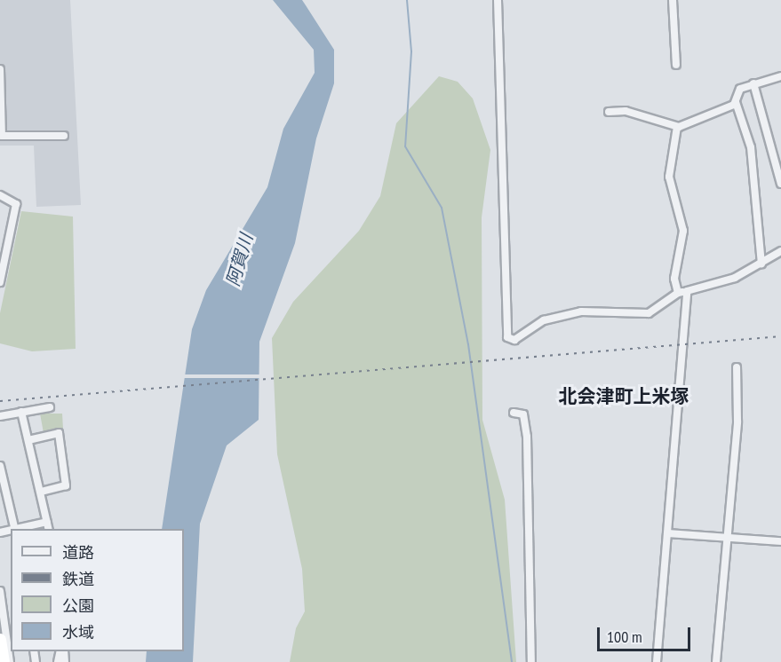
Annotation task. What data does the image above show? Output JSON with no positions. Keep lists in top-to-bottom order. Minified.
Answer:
{"districts":["北会津町上米塚"],"water":["阿賀川"],"legend":["道路","鉄道","公園","水域"],"scale_bar":"100 m"}
